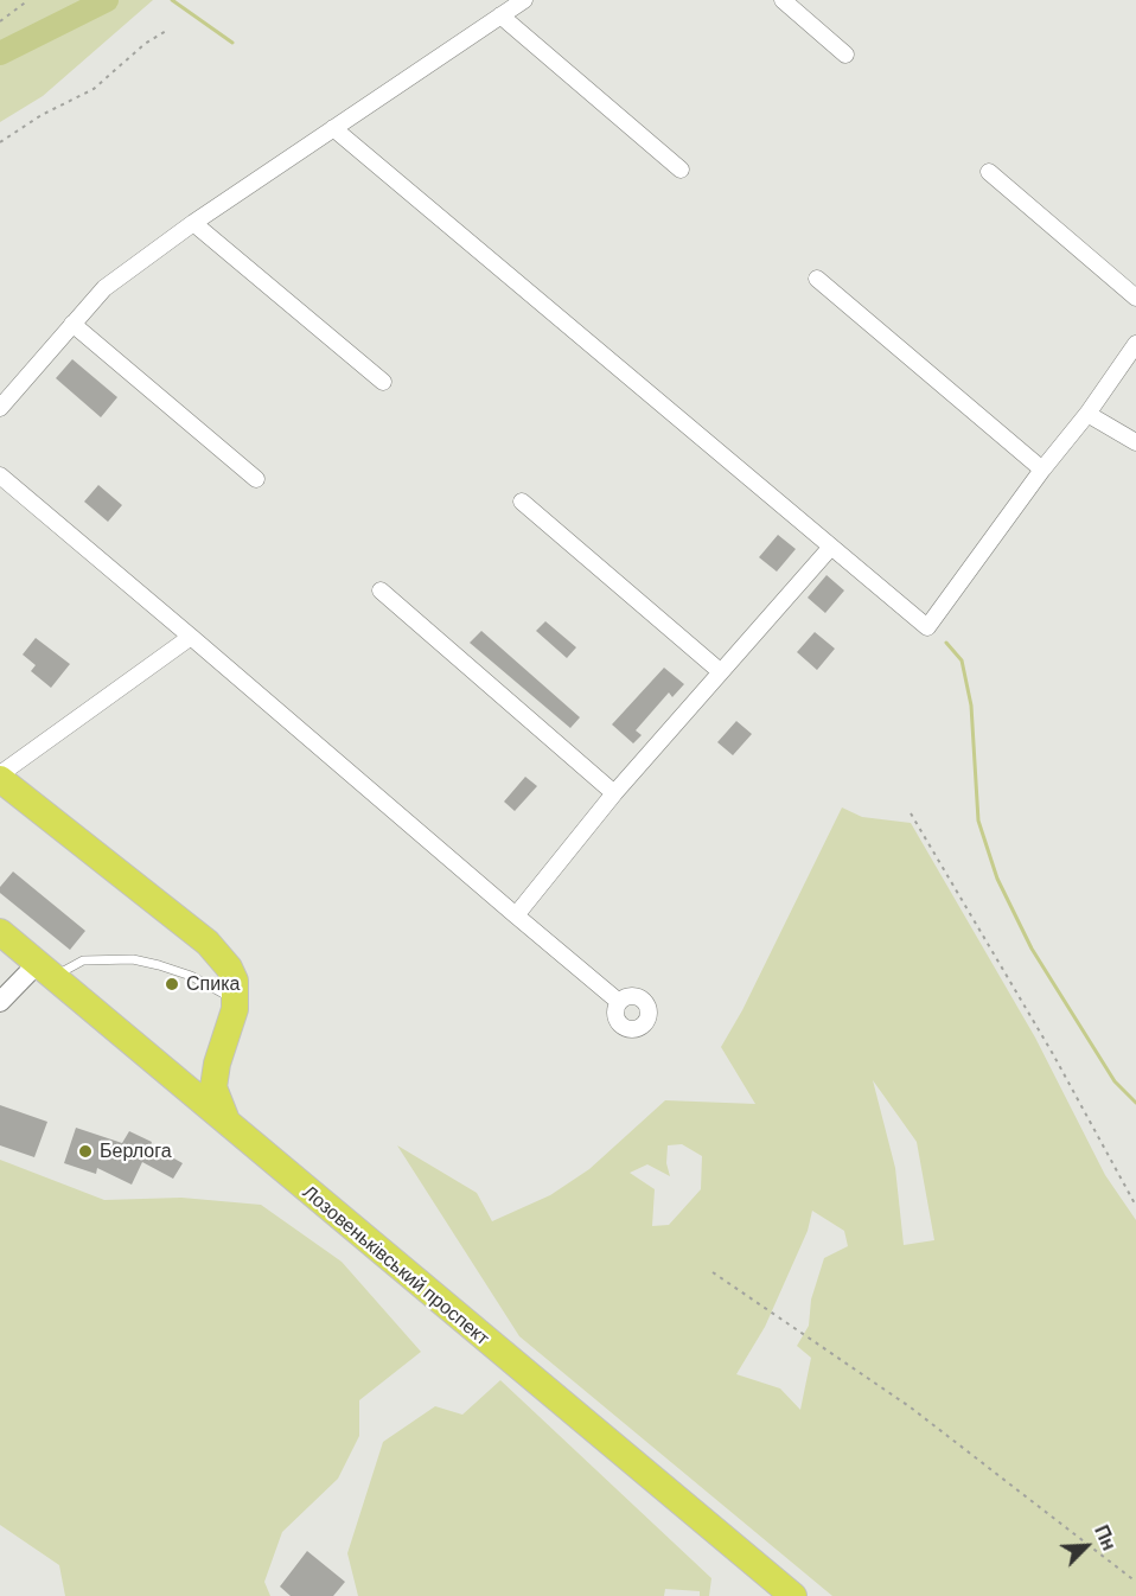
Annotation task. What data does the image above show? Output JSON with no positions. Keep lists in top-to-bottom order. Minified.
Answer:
{"streets":{"highway":["Лозовеньківський проспект"]},"places":["Спика","Берлога"],"north":"top right"}
